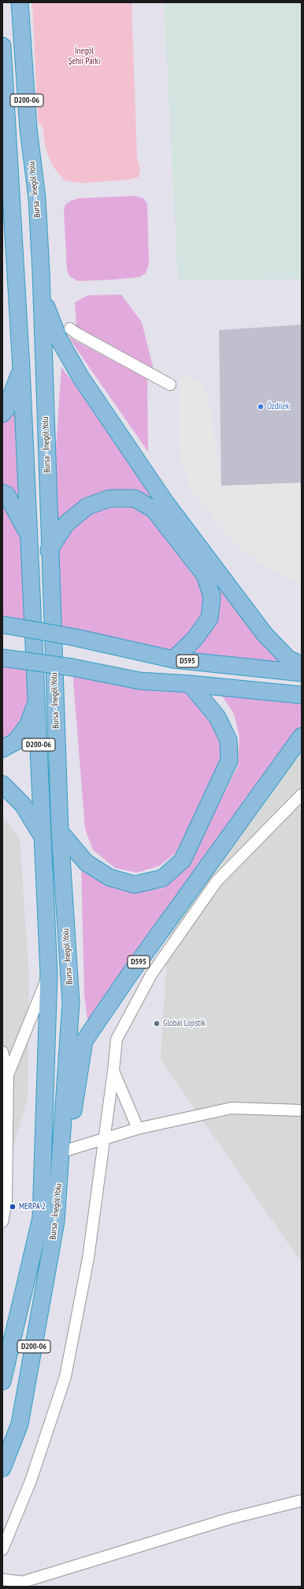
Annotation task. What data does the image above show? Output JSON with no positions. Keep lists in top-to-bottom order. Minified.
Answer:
{"streets":{"highway":["D200-06","Bursa - İnegöl Yolu","D595"]},"crossings":[["Bursa - İnegöl Yolu","D595"]],"parks":["İnegöl Şehir Parkı"],"places":["Özdilek","Global Lojistik","MERPA 2"]}
